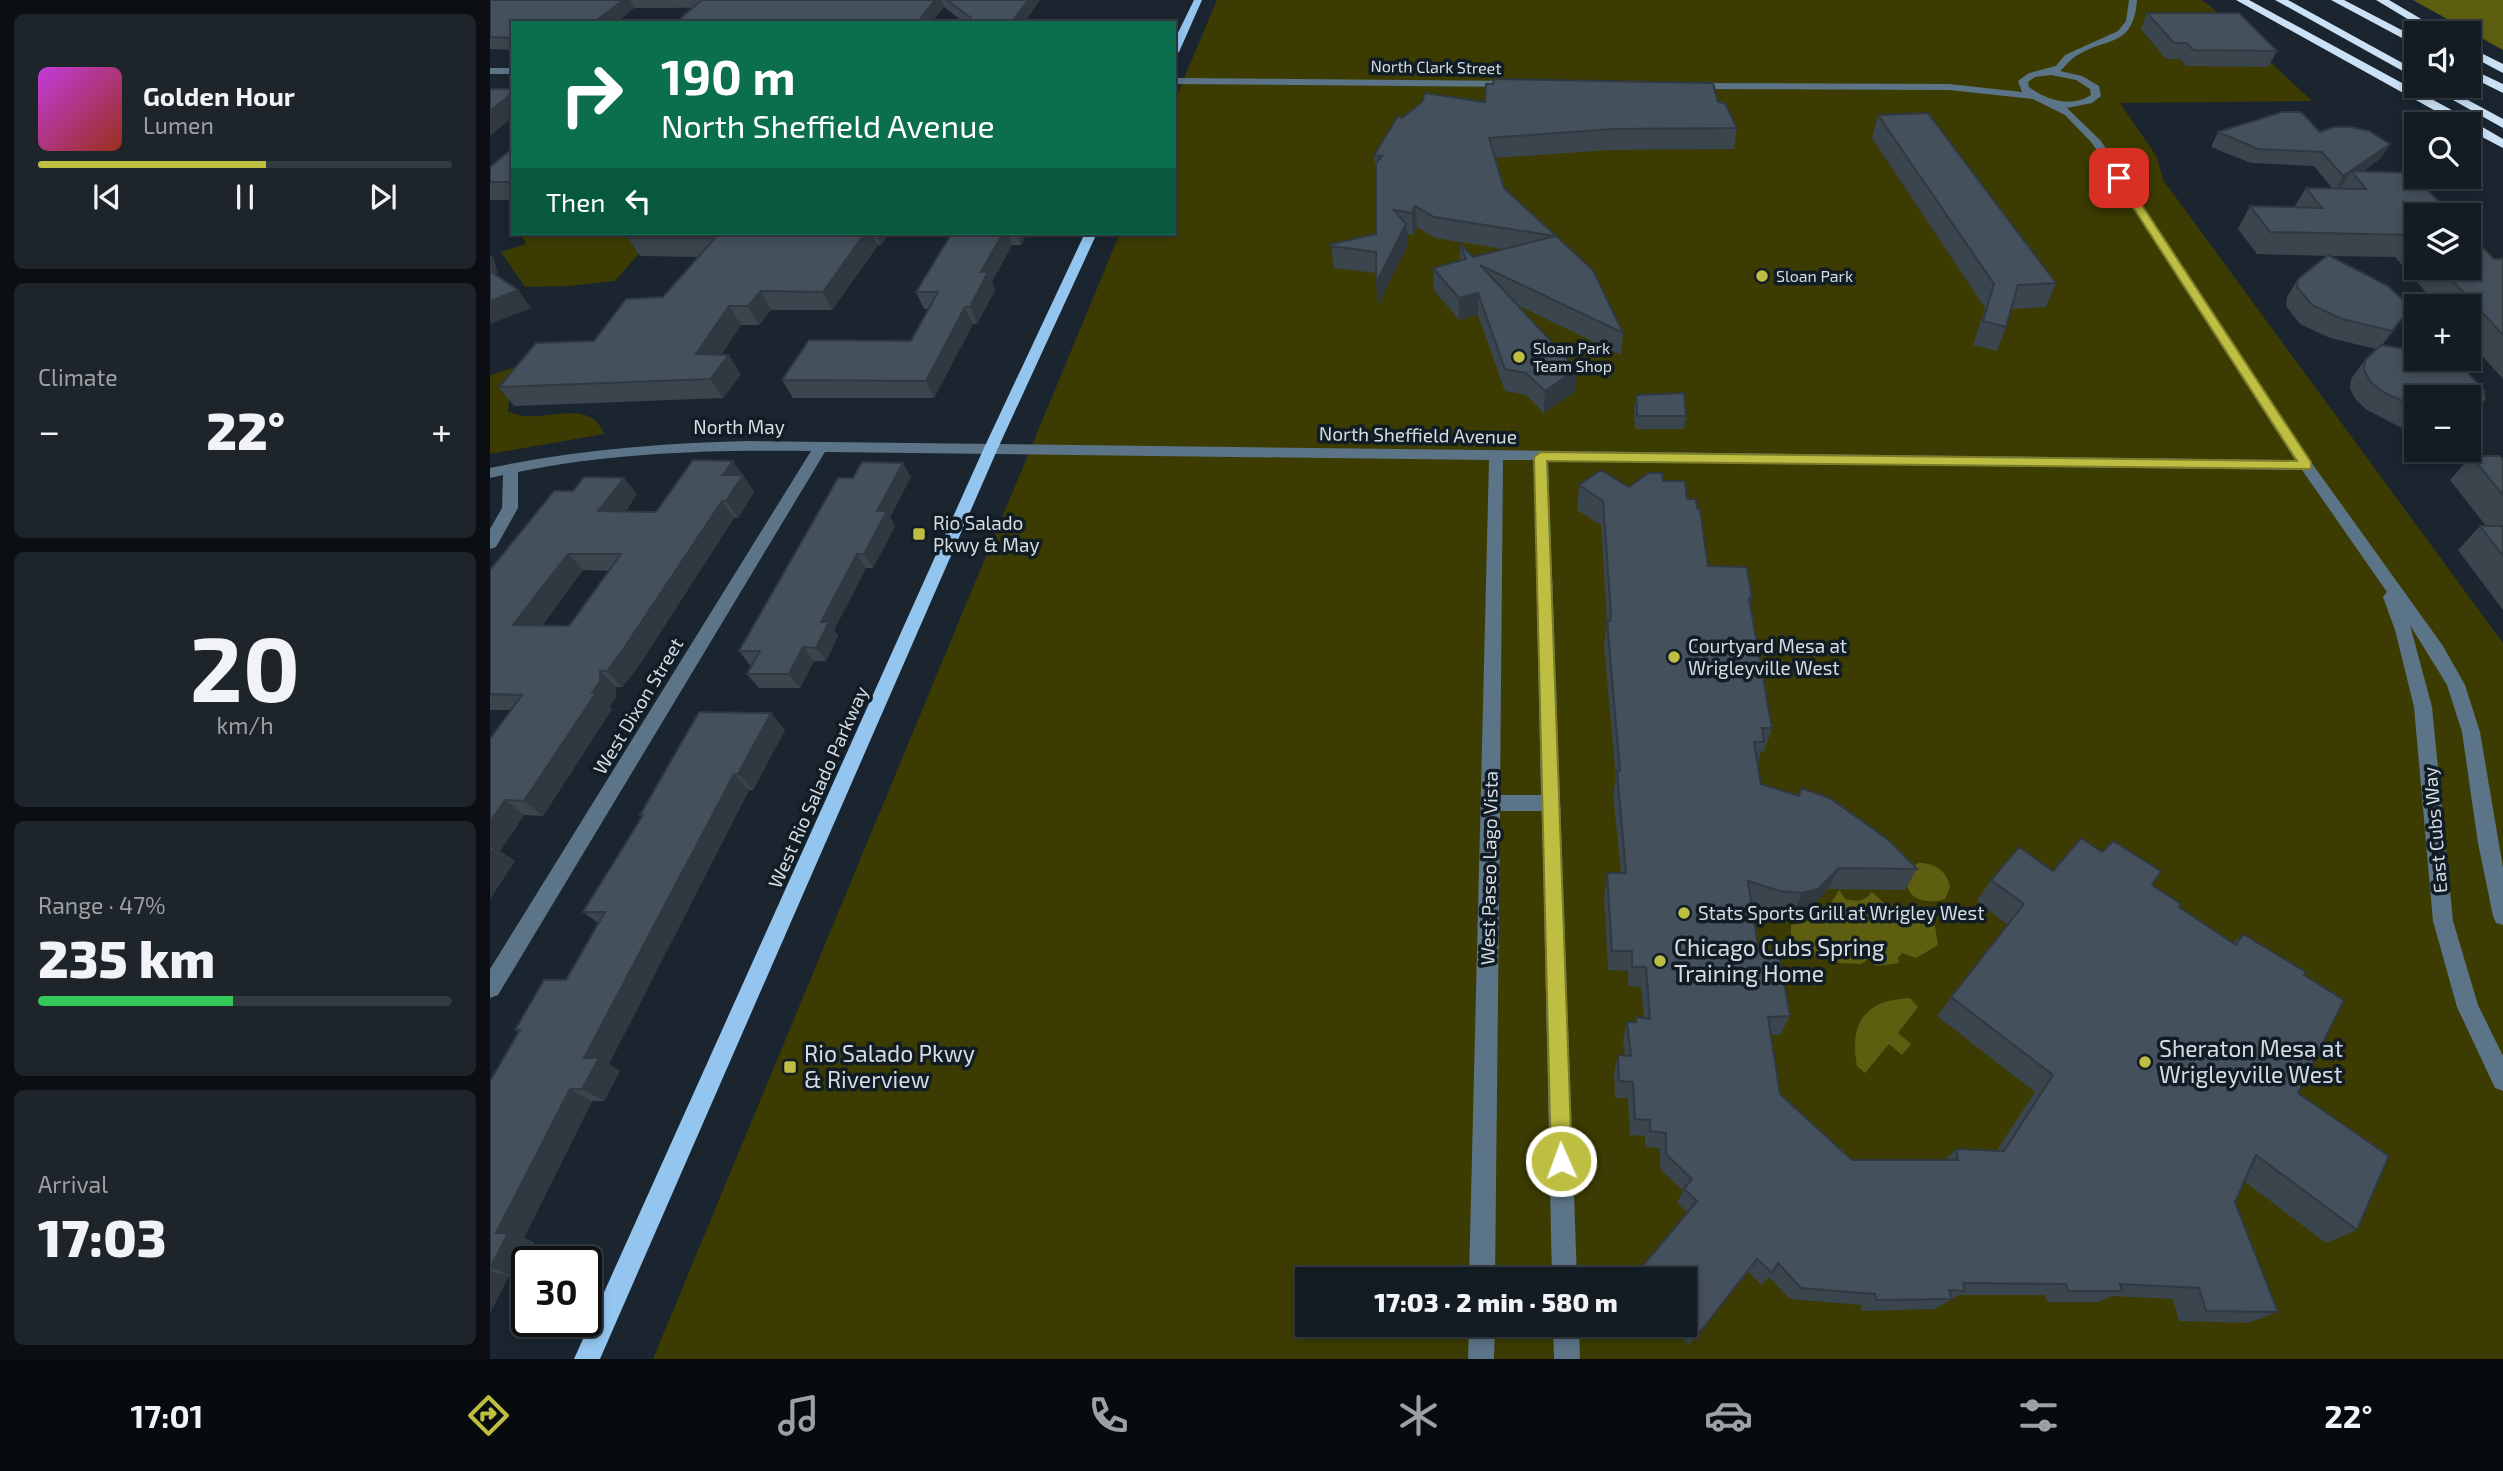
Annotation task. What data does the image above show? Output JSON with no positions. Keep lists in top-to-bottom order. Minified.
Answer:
{"streets":{"main road":["West Rio Salado Parkway"],"street":["North Clark Street","North May","North Sheffield Avenue","West Dixon Street","East Cubs Way","West Paseo Lago Vista"]},"crossings":[["North May","North Sheffield Avenue"],["North May","West Dixon Street"],["North May","West Rio Salado Parkway"],["North Sheffield Avenue","West Rio Salado Parkway"],["North Sheffield Avenue","East Cubs Way"],["North Sheffield Avenue","West Paseo Lago Vista"]],"places":{"other":["Sloan Park","Sloan Park Team Shop","Courtyard Mesa at Wrigleyville West","Stats Sports Grill at Wrigley West","Chicago Cubs Spring Training Home","Sheraton Mesa at Wrigleyville West"],"transit":["Rio Salado Pkwy & May","Rio Salado Pkwy & Riverview"]},"page":{"map_buttons":["+","−"],"turn":["190 m","North Sheffield Avenue"],"song":["Golden Hour","Lumen"],"then":"Then","tile":["Climate",["20","km/h"],["Range · 47%","235 km"],["Arrival","17:03"]],"heat":["−","22°","+"],"limit":"30","trip":"17:03 · 2 min · 580 m","tabs":["17:01","22°"]}}
